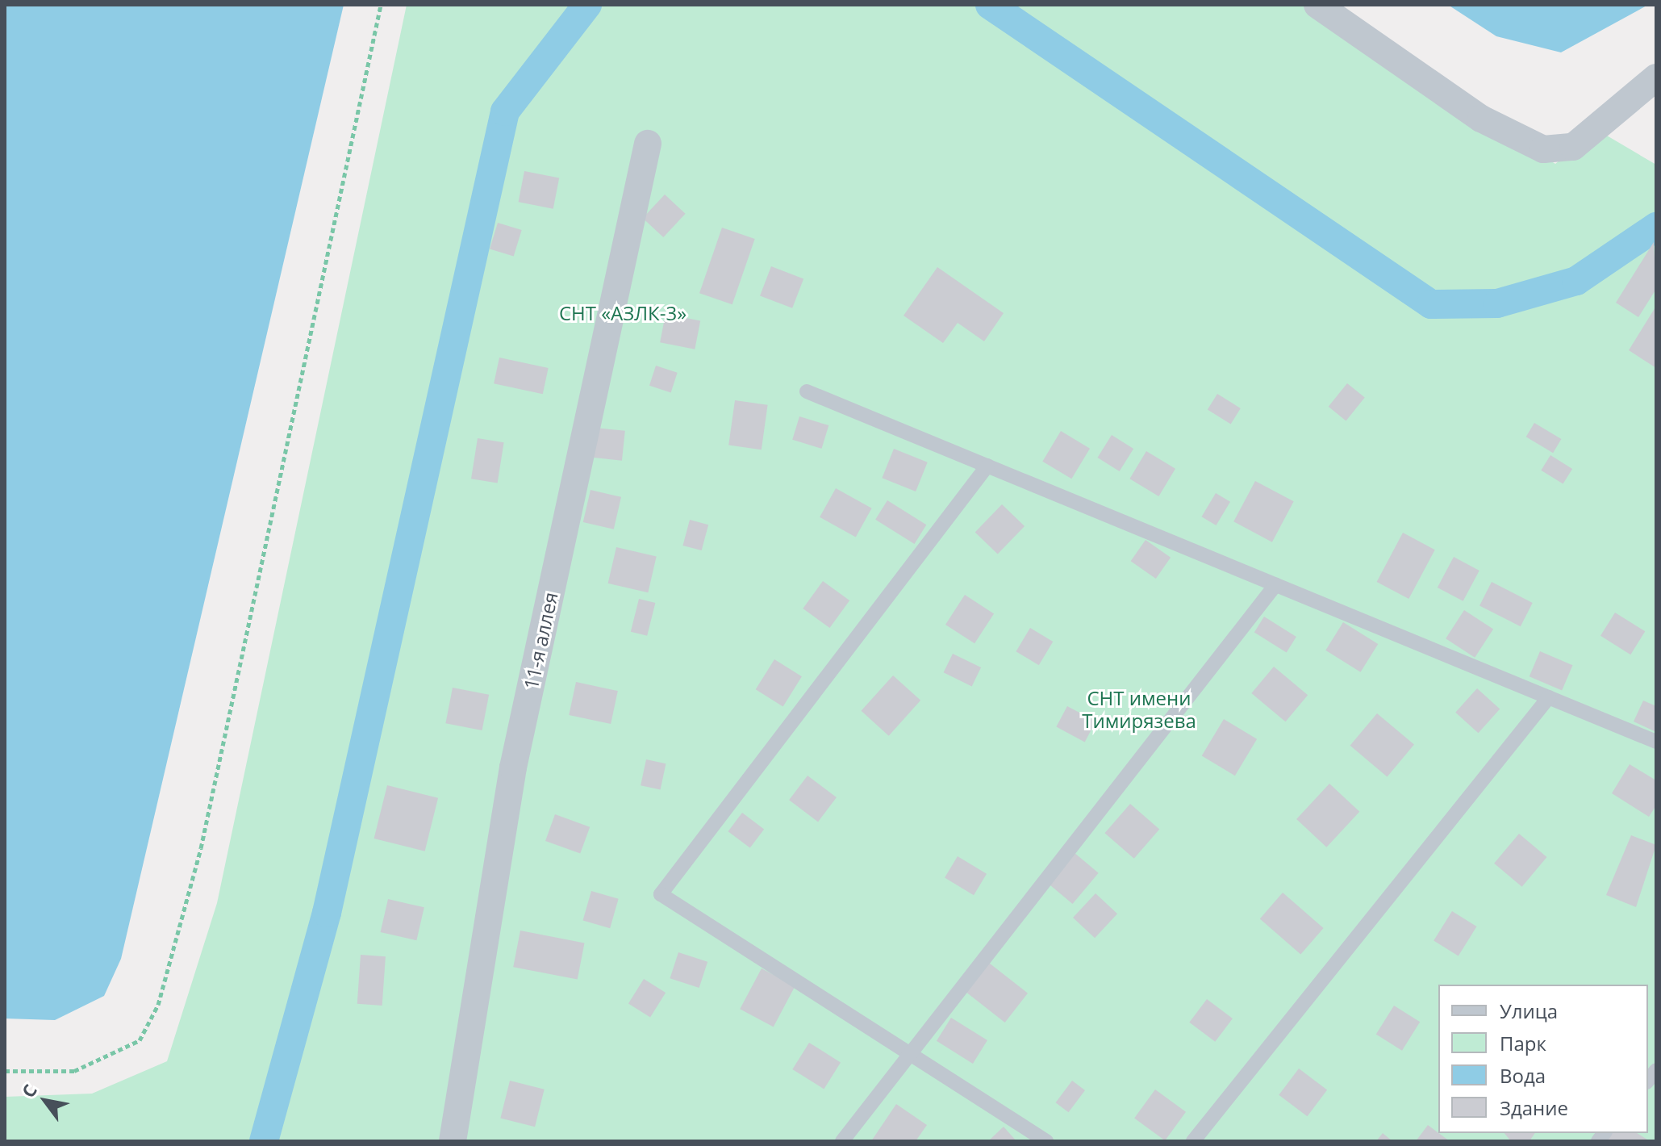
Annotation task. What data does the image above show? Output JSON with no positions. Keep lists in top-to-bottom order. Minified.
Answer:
{"streets":{"street":["11-я аллея"]},"parks":["СНТ «АЗЛК-3»","СНТ имени Тимирязева"],"legend":["Улица","Парк","Вода","Здание"],"north":"top left"}
